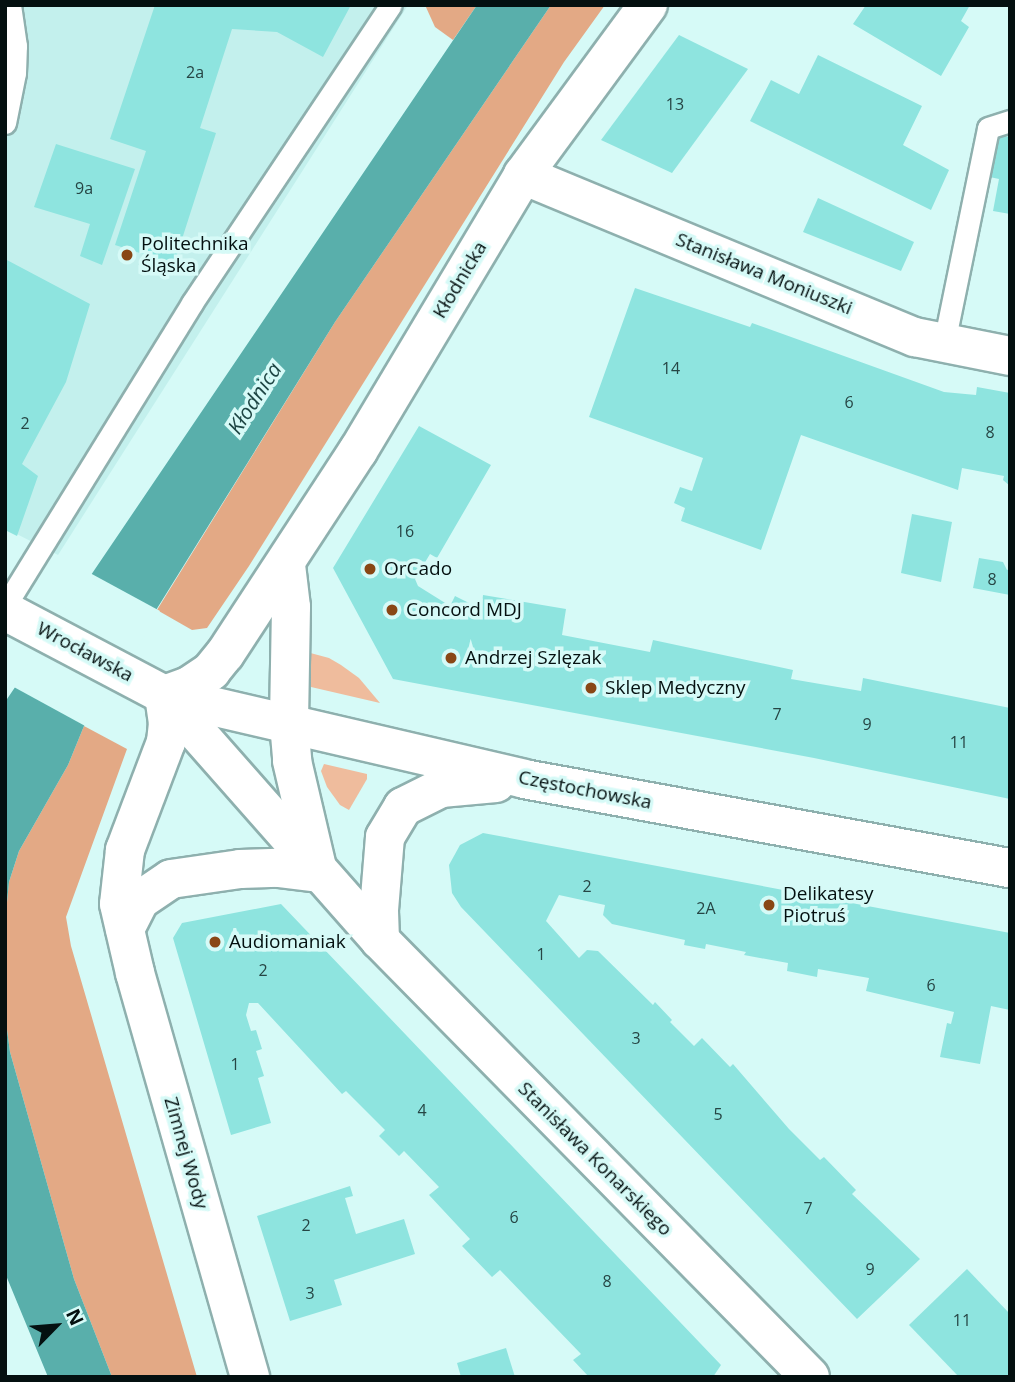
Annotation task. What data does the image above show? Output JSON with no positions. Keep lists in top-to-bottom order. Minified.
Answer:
{"streets":{"street":["Stanisława Moniuszki","Kłodnicka","Wrocławska","Częstochowska","Zimnej Wody","Stanisława Konarskiego"]},"crossings":[["Stanisława Moniuszki","Kłodnicka"],["Kłodnicka","Wrocławska"],["Kłodnicka","Częstochowska"],["Kłodnicka","Zimnej Wody"],["Kłodnicka","Stanisława Konarskiego"],["Wrocławska","Częstochowska"],["Wrocławska","Zimnej Wody"],["Wrocławska","Stanisława Konarskiego"],["Częstochowska","Zimnej Wody"],["Częstochowska","Stanisława Konarskiego"],["Zimnej Wody","Stanisława Konarskiego"]],"water":["Kłodnica"],"places":["Politechnika Śląska","OrCado","Concord MDJ","Andrzej Szlęzak","Sklep Medyczny","Delikatesy Piotruś","Audiomaniak"],"house_numbers":["2a","13","9a","14","6","2","8","16","8","7","9","11","2","2A","1","2","6","3","1","4","5","7","6","2","9","8","3","11"],"north":"top right"}
